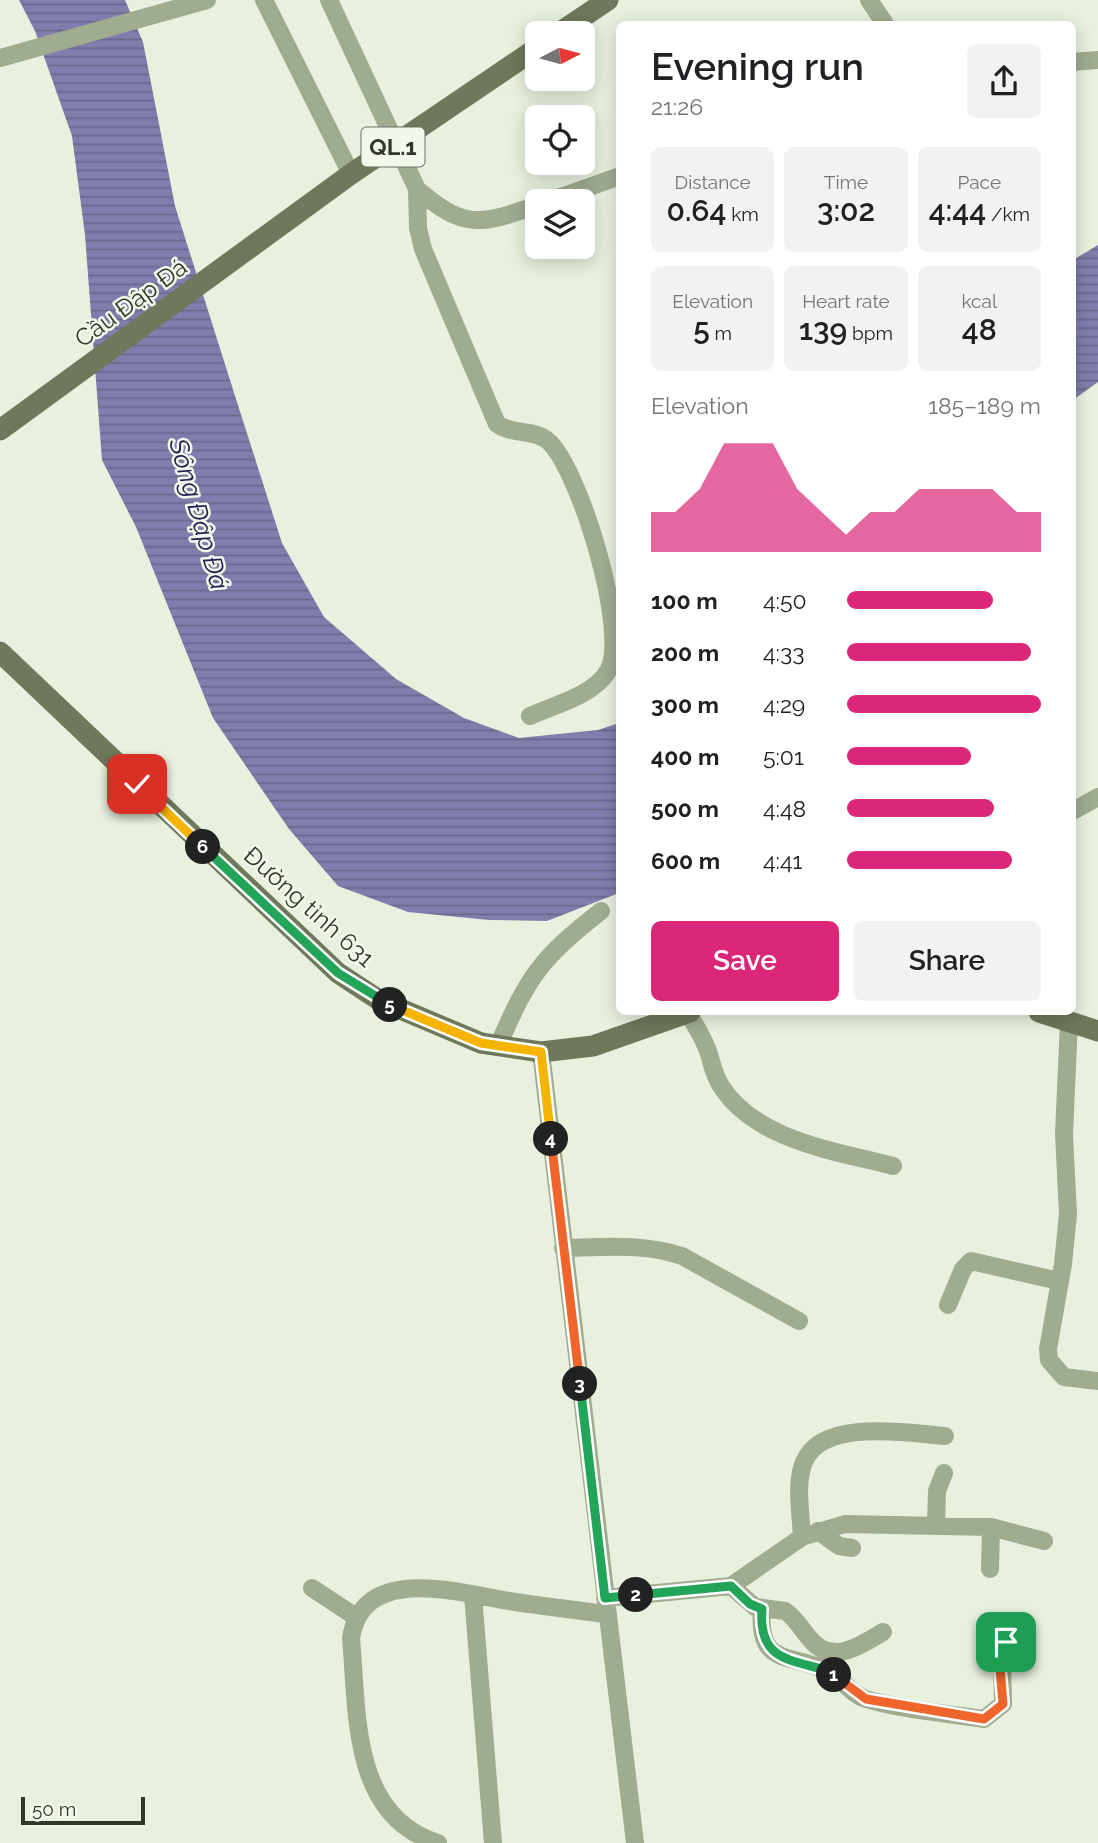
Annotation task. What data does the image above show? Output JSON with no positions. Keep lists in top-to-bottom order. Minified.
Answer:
{"streets":{"main road":["QL.1","Cầu Đập Đá","Đường tỉnh 631"]},"crossings":[["QL.1","Cầu Đập Đá"]],"water":["Sông Đập Đá"],"scale_bar":"50 m","north":"right","page":{"heading":["Evening run","21:26"],"stats":[["Distance","0.64 km"],["Time","3:02"],["Pace","4:44 /km"],["Elevation","5 m"],["Heart rate","139 bpm"],["kcal","48"]],"chart":["Elevation","185–189 m"],"list":[{"name":"100 m","note":"4:50"},{"name":"200 m","note":"4:33"},{"name":"300 m","note":"4:29"},{"name":"400 m","note":"5:01"},{"name":"500 m","note":"4:48"},{"name":"600 m","note":"4:41"}],"pins":["6","5","4","3","2","1"],"buttons":["Save","Share"],"scale":"50 m"}}
